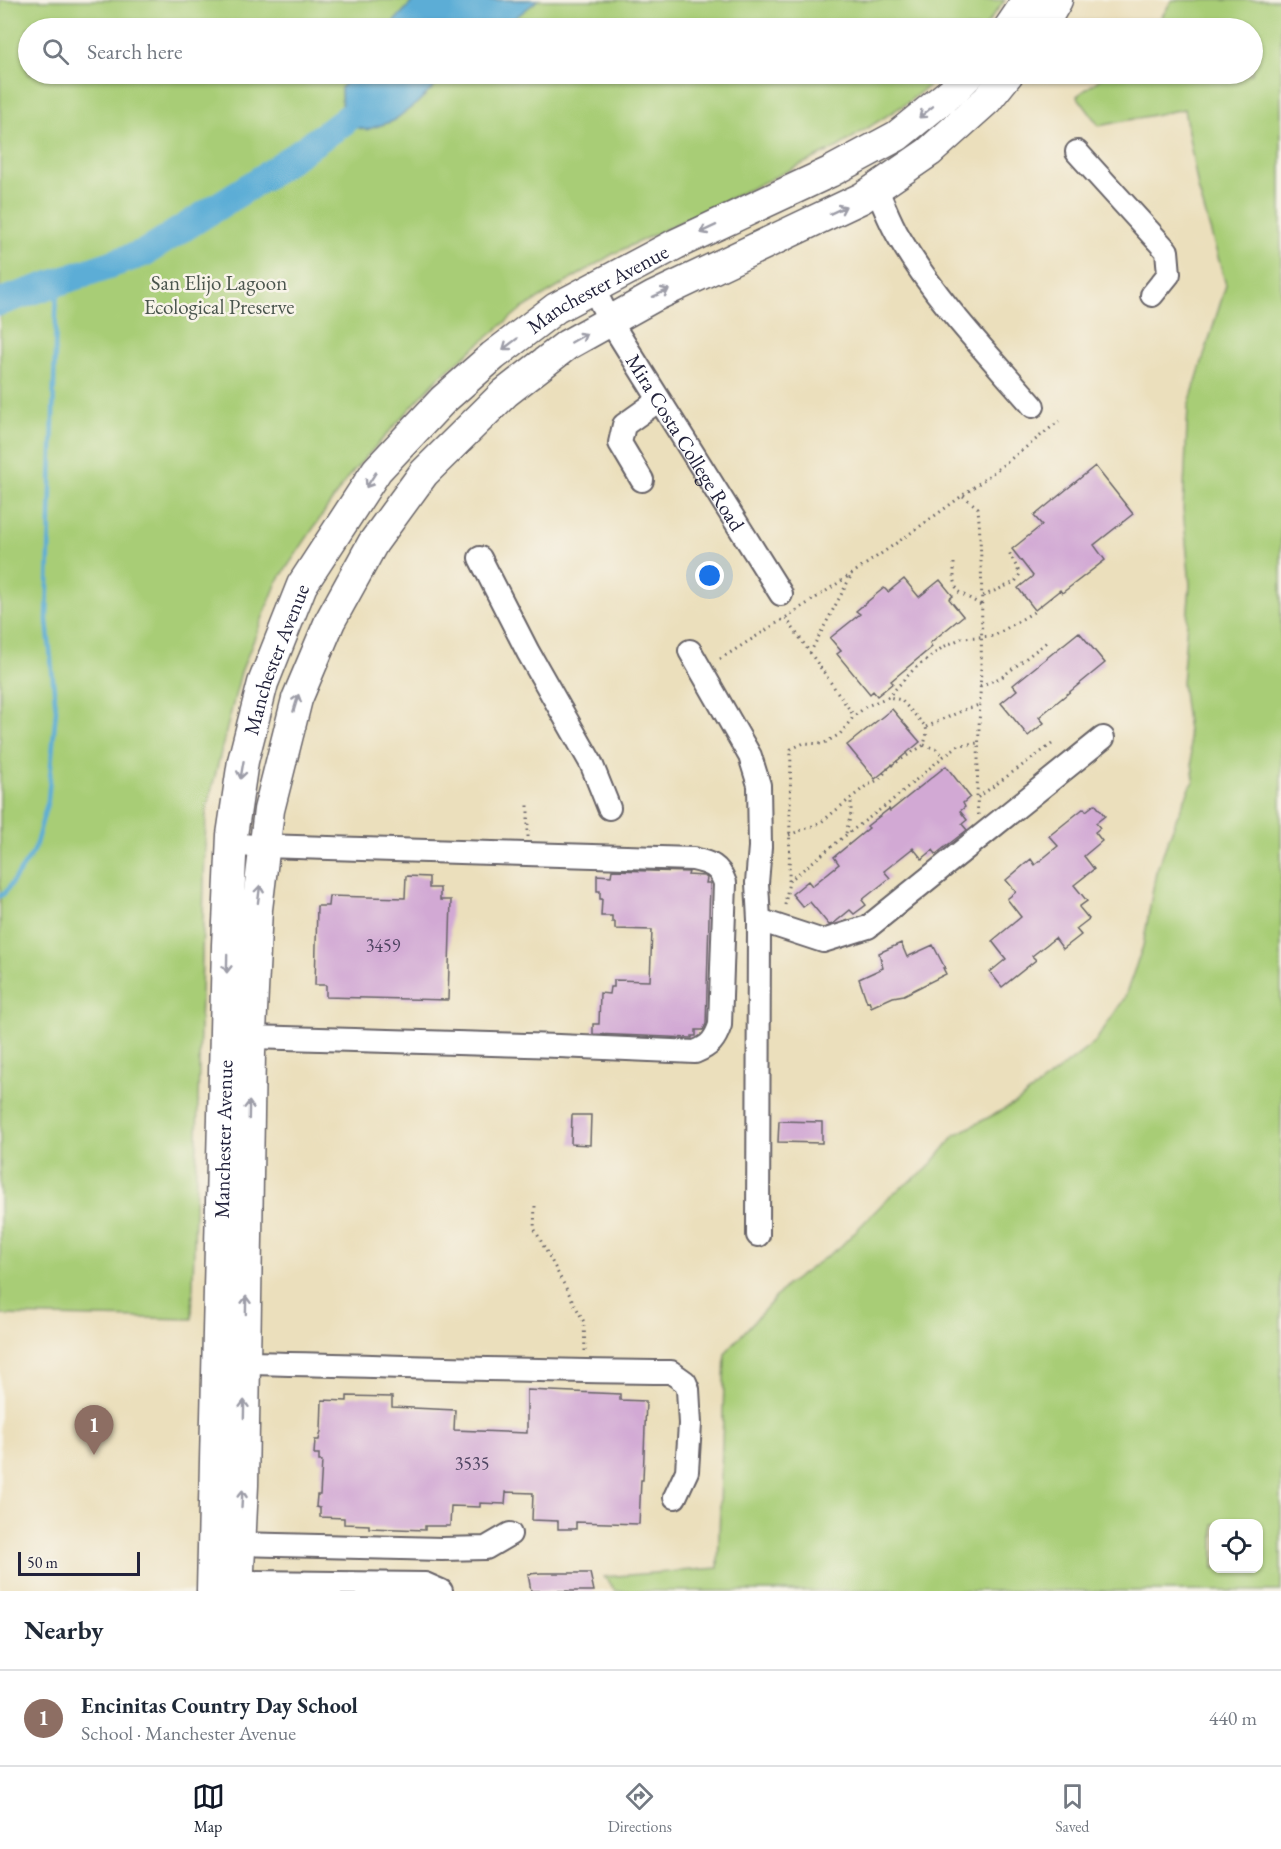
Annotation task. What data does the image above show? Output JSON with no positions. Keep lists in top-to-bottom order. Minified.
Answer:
{"streets":{"main road":["Manchester Avenue"],"street":["Mira Costa College Road"]},"crossings":[["Manchester Avenue","Mira Costa College Road"]],"parks":["San Elijo Lagoon Ecological Preserve"],"house_numbers":["3459","3535"],"scale_bar":"50 m","page":{"search":"Search here","pins":"1","scale":"50 m","heading":"Nearby","list":[{"mark":"1","name":"Encinitas Country Day School","note":"School · Manchester Avenue","value":"440 m"}],"nav":["Map","Directions","Saved"]}}
